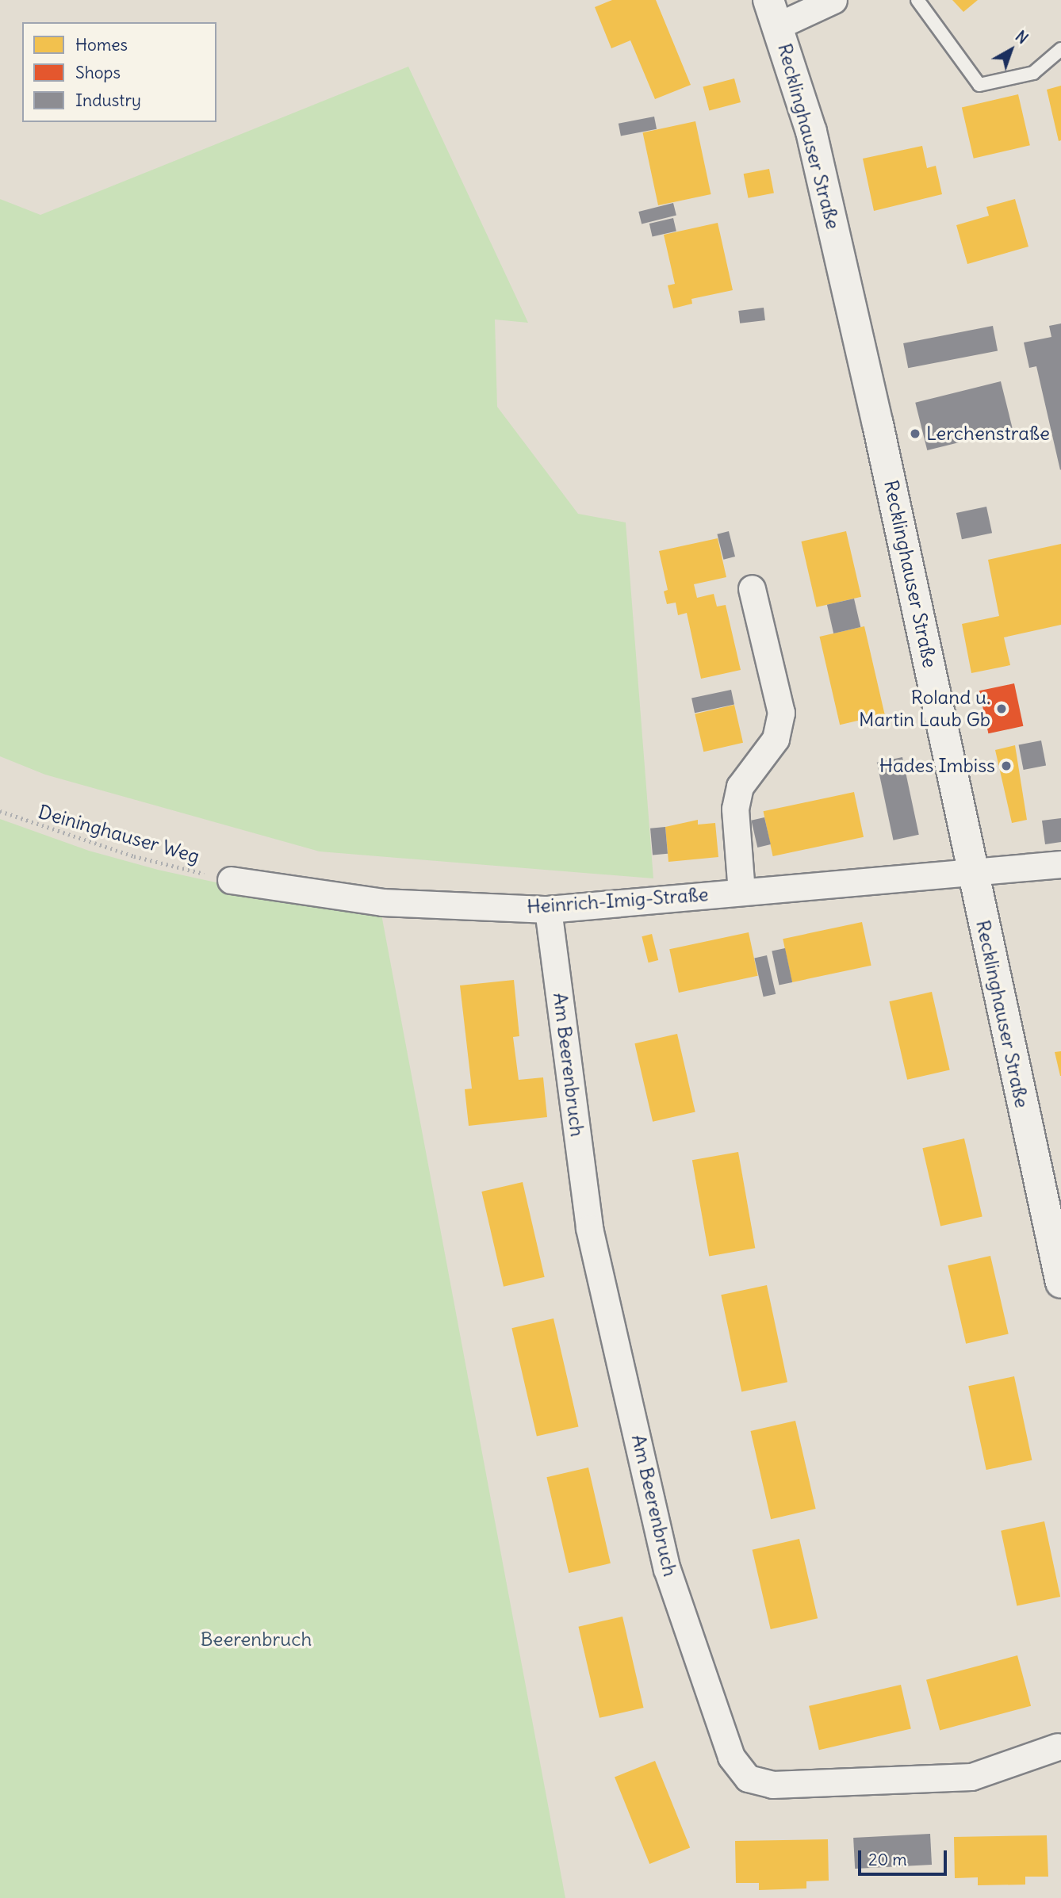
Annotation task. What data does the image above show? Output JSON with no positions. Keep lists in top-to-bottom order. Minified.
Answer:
{"streets":{"main road":["Recklinghauser Straße"],"street":["Heinrich-Imig-Straße","Am Beerenbruch"],"path":["Deininghauser Weg"]},"crossings":[["Recklinghauser Straße","Heinrich-Imig-Straße"],["Deininghauser Weg","Heinrich-Imig-Straße"],["Heinrich-Imig-Straße","Am Beerenbruch"]],"parks":["Beerenbruch"],"places":["Lerchenstraße","Roland u. Martin Laub Gb","Hades Imbiss"],"legend":["Homes","Shops","Industry"],"scale_bar":"20 m","north":"top right"}
